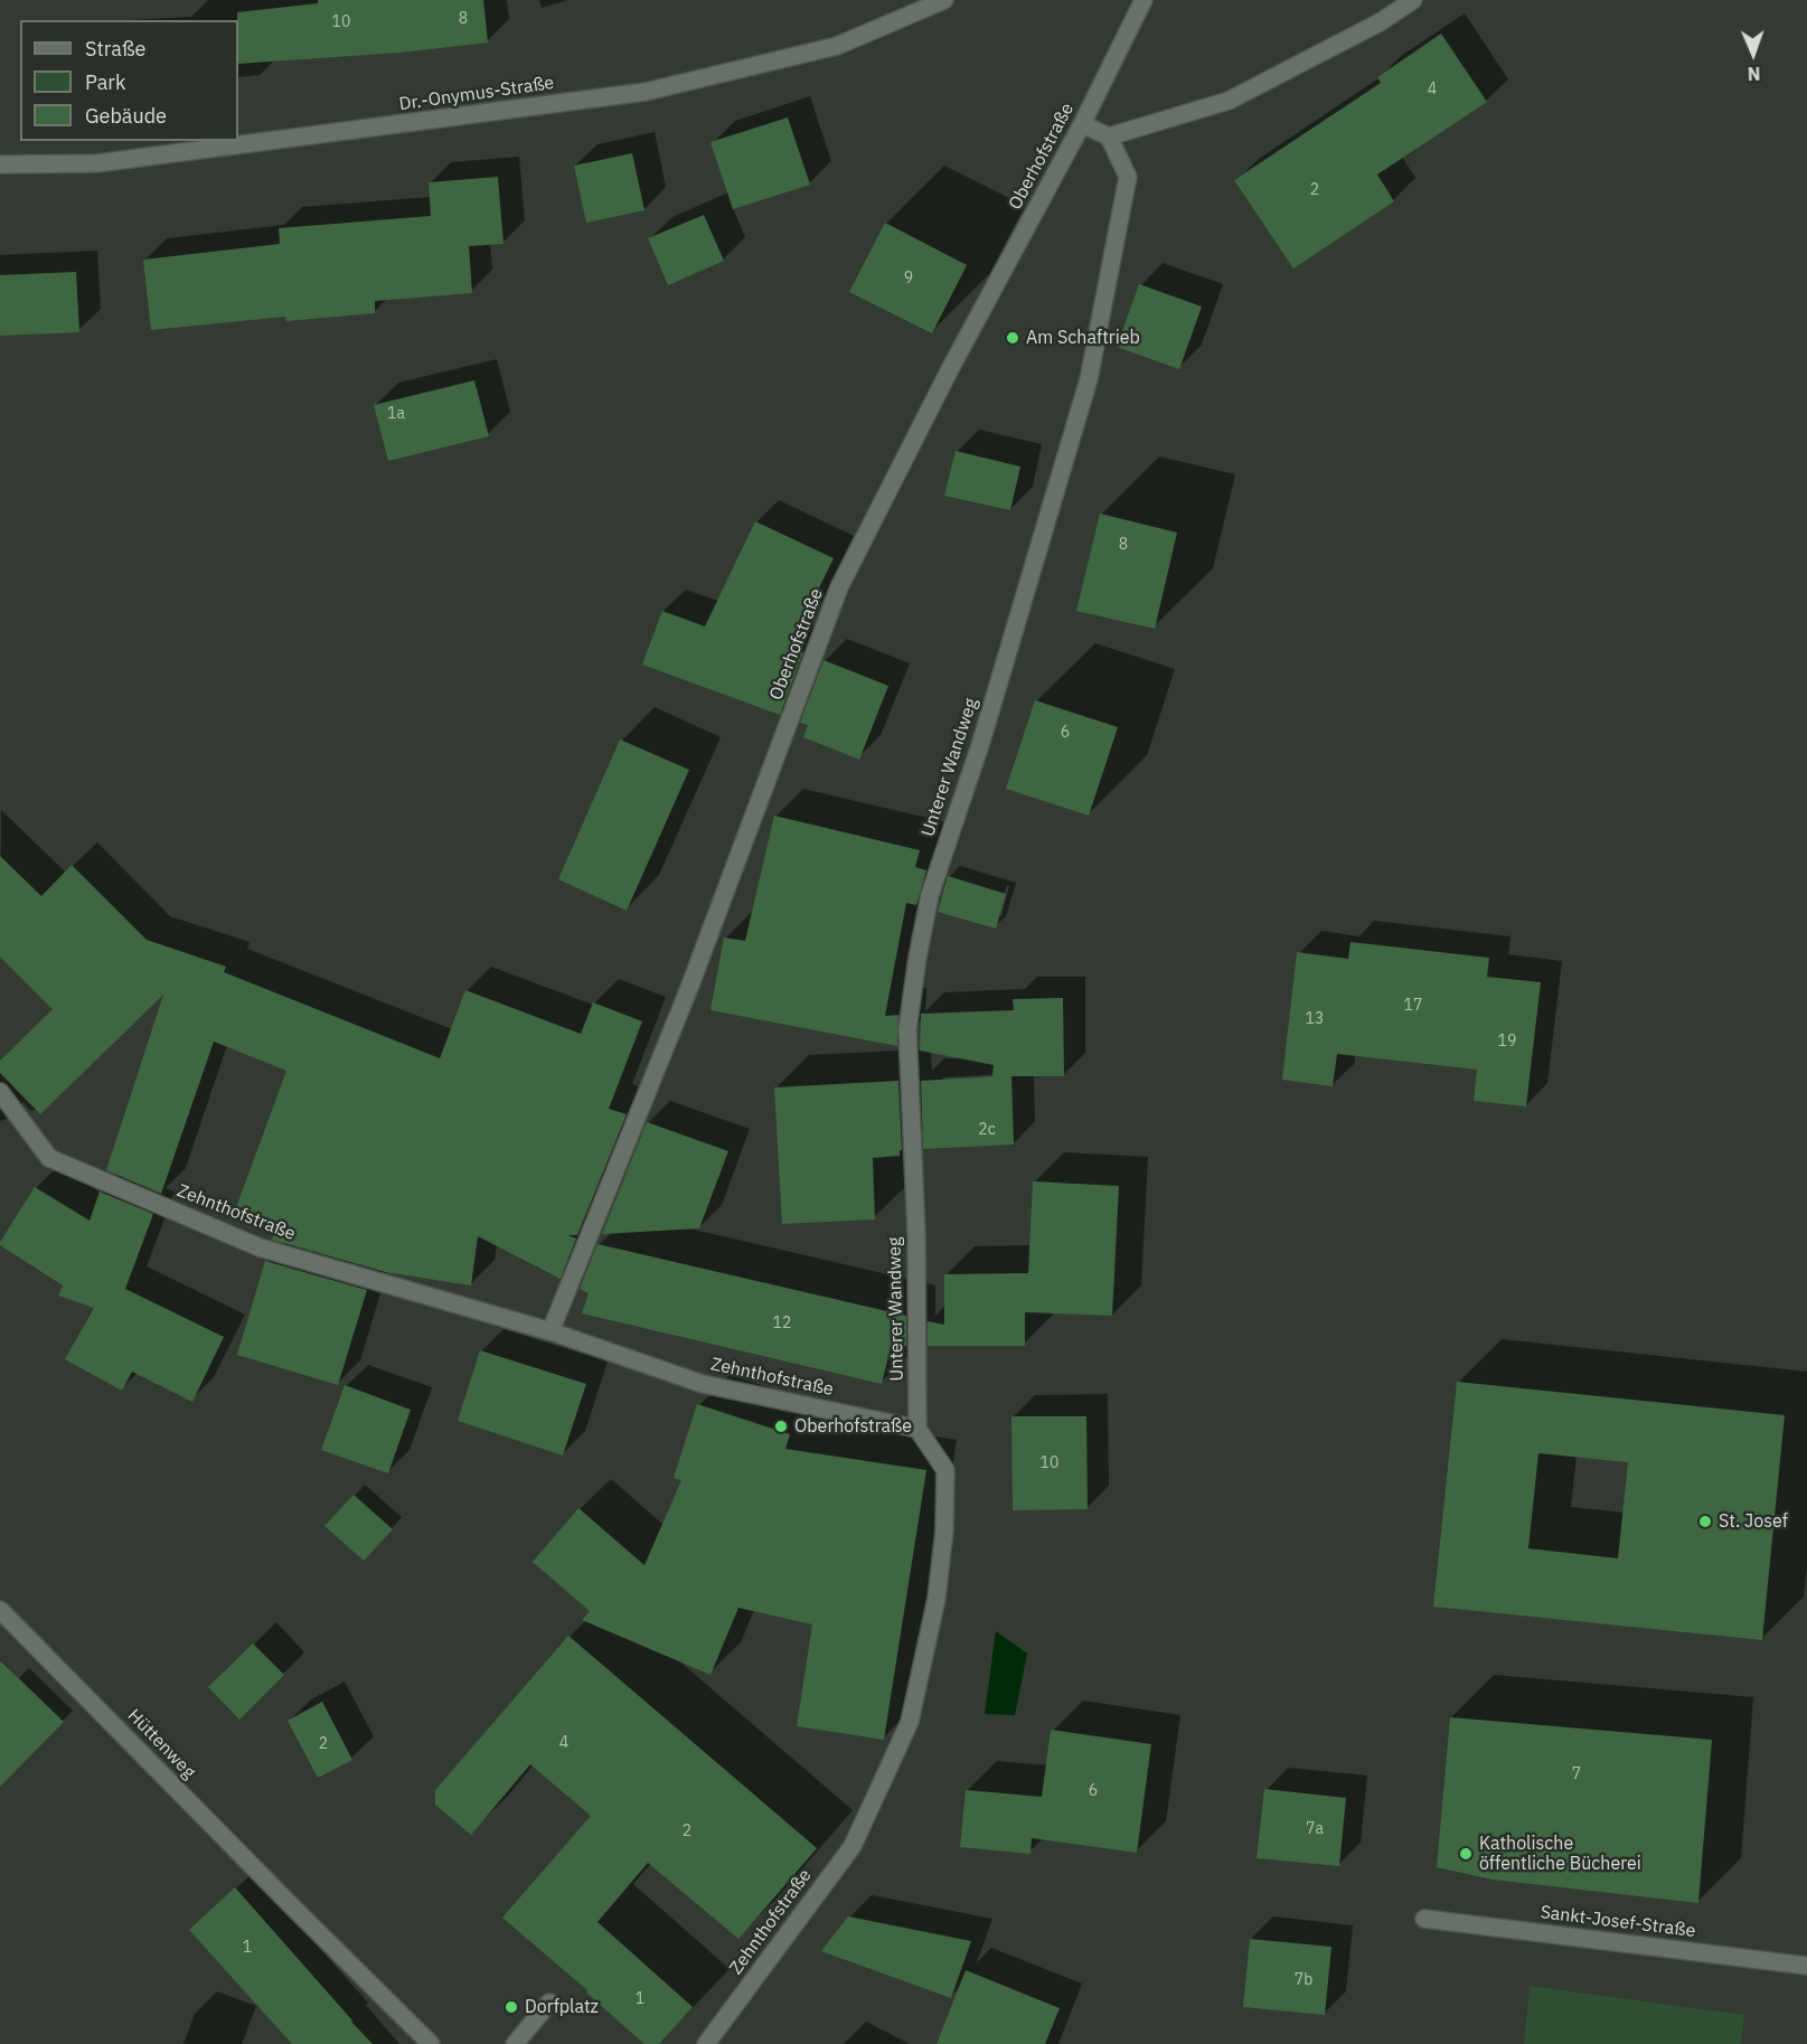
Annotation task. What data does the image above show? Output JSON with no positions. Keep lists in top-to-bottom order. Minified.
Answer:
{"streets":{"street":["Dr.-Onymus-Straße","Oberhofstraße","Unterer Wandweg","Zehnthofstraße","Hüttenweg","Sankt-Josef-Straße"]},"crossings":[["Oberhofstraße","Zehnthofstraße"],["Unterer Wandweg","Zehnthofstraße"]],"places":["Am Schaftrieb","Oberhofstraße","St. Josef","Katholische öffentliche Bücherei","Dorfplatz"],"house_numbers":["8","10","4","2","9","1a","8","6","17","13","19","2c","12","10","4","2","7","6","7a","2","1","7b","1"],"legend":["Straße","Park","Gebäude"],"north":"bottom"}
